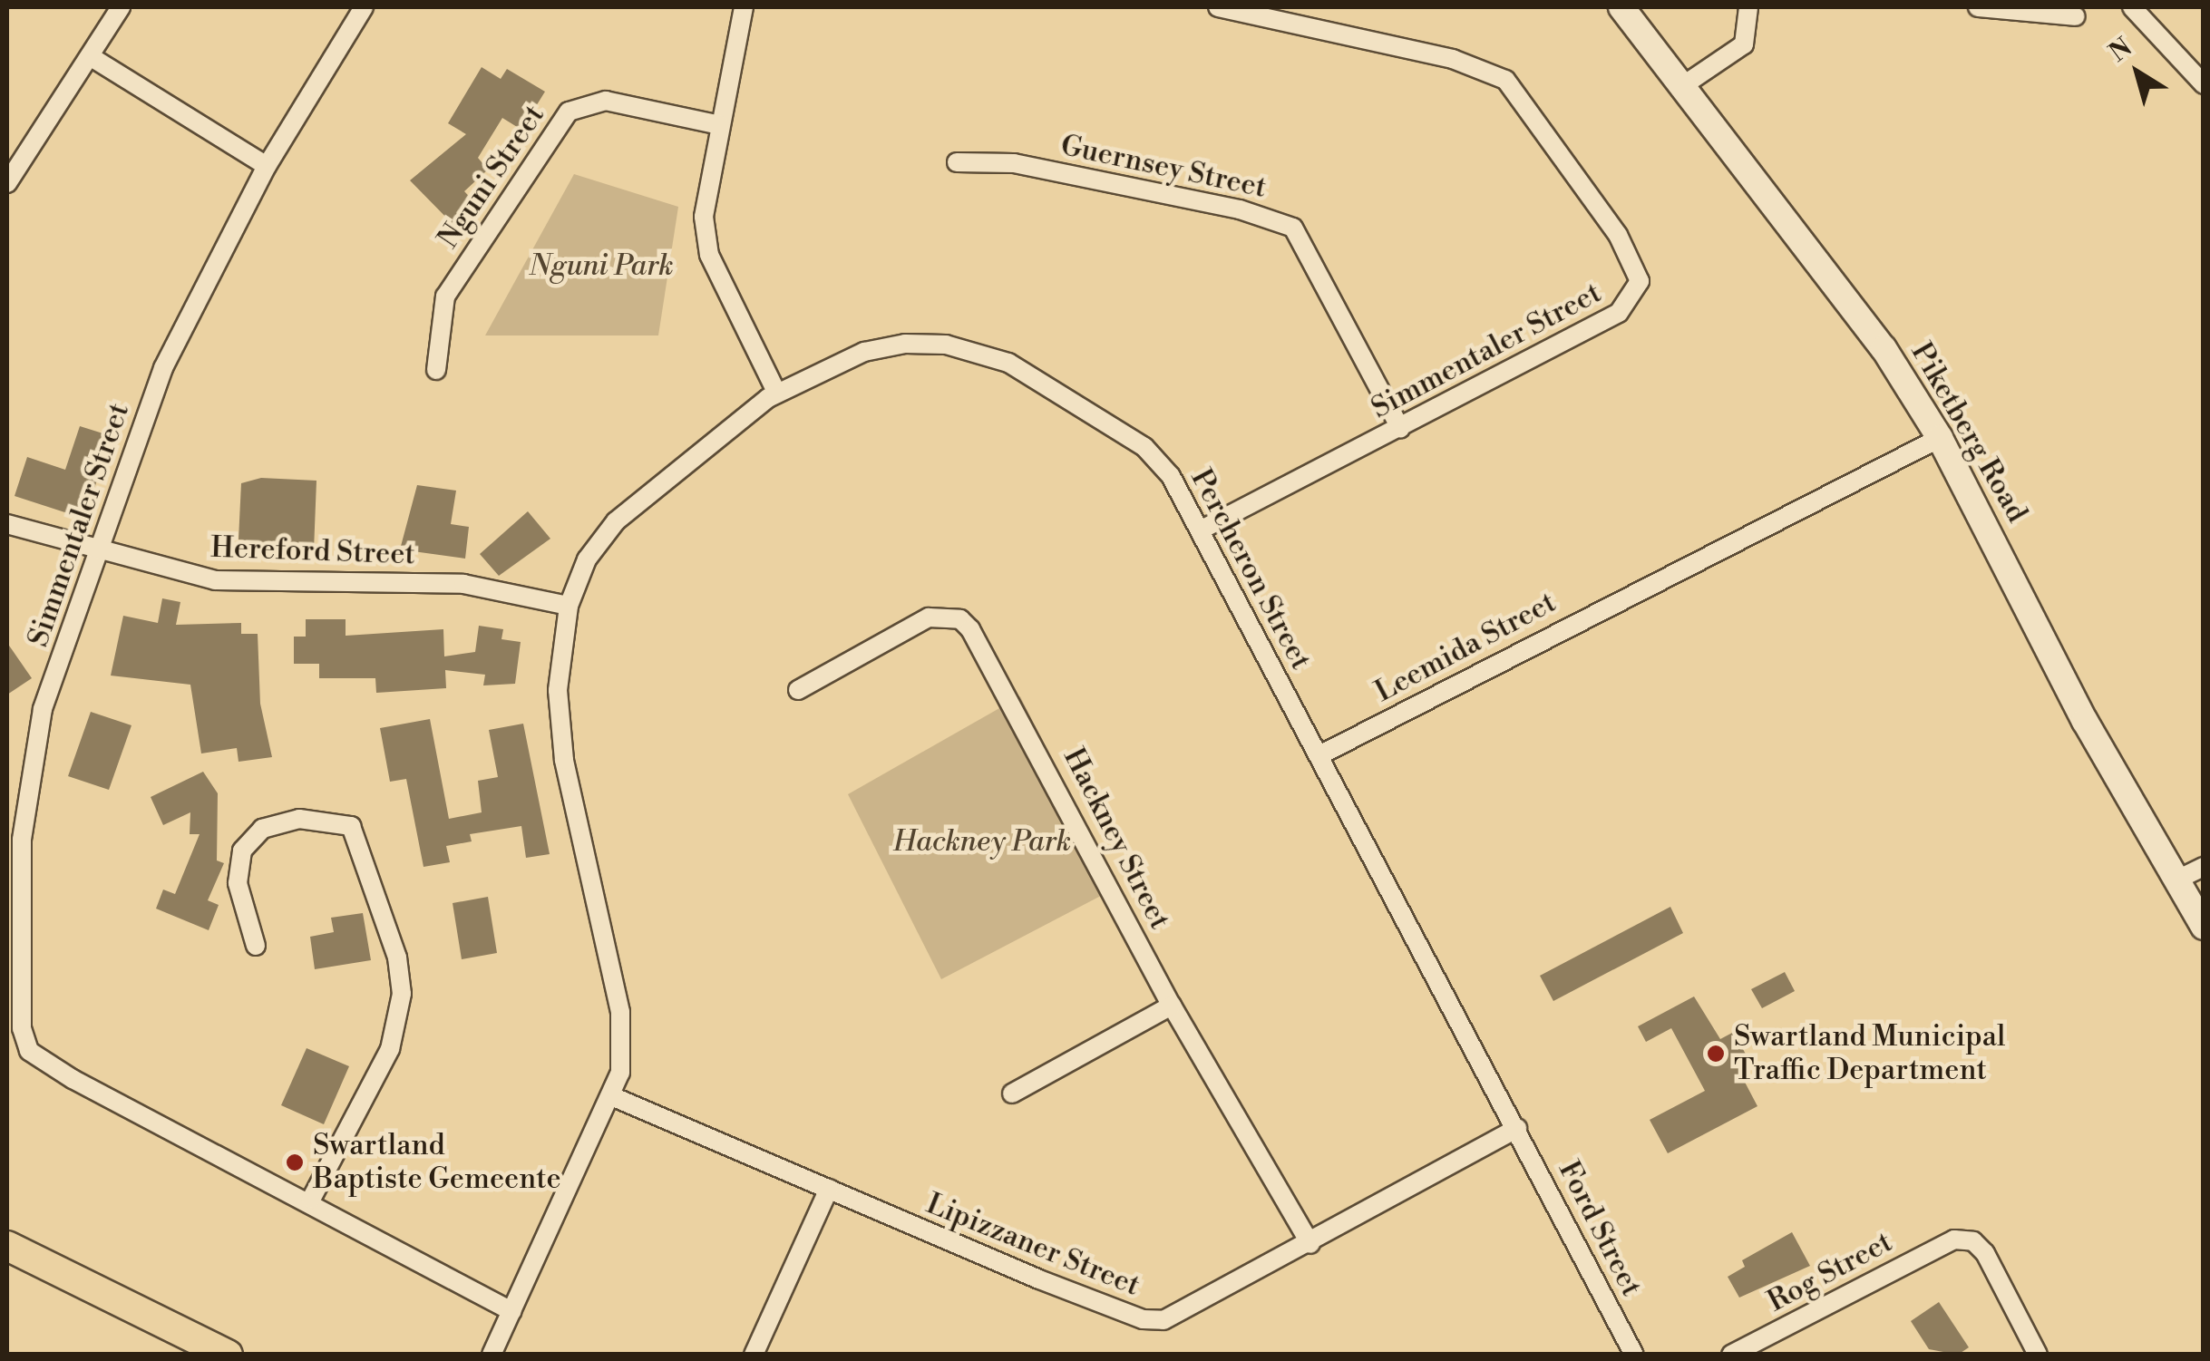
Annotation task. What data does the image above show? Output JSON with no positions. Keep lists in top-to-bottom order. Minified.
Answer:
{"streets":{"street":["Guernsey Street","Nguni Street","Simmentaler Street","Piketberg Road","Hereford Street","Percheron Street","Leemida Street","Hackney Street","Ford Street","Lipizzaner Street","Rog Street"]},"crossings":[["Guernsey Street","Simmentaler Street"],["Simmentaler Street","Hereford Street"],["Simmentaler Street","Percheron Street"],["Piketberg Road","Leemida Street"],["Hereford Street","Percheron Street"],["Percheron Street","Leemida Street"],["Percheron Street","Ford Street"],["Percheron Street","Lipizzaner Street"],["Hackney Street","Lipizzaner Street"],["Ford Street","Lipizzaner Street"]],"parks":["Nguni Park","Hackney Park"],"places":["Swartland Municipal Traffic Department","Swartland Baptiste Gemeente"],"north":"top left"}
